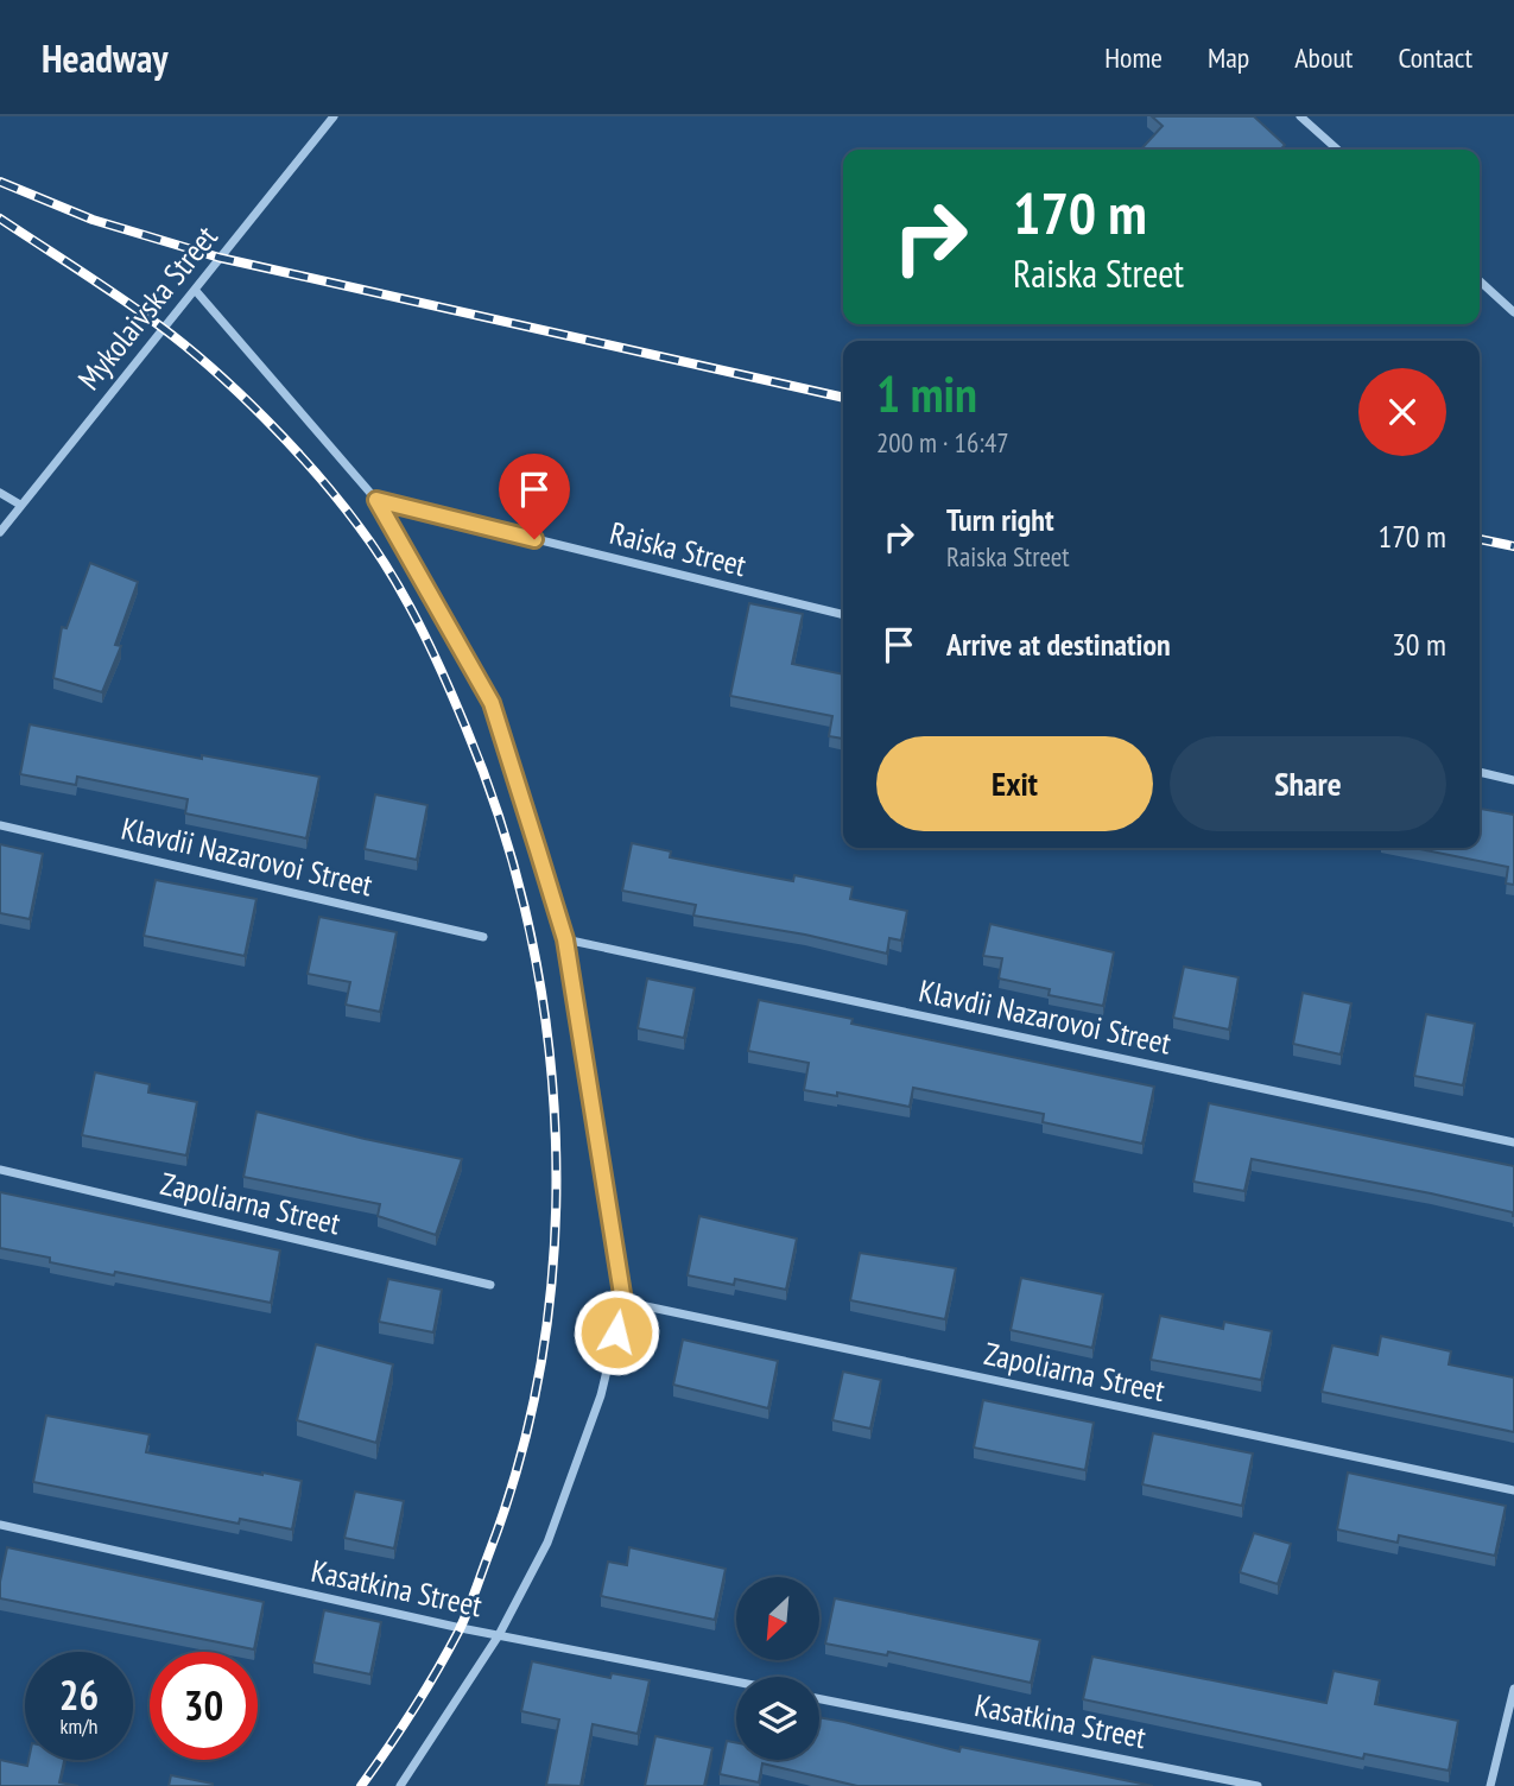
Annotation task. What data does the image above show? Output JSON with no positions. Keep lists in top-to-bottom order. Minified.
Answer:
{"streets":{"street":["Mykolaivska Street","Raiska Street","Klavdii Nazarovoi Street","Zapoliarna Street","Kasatkina Street"]},"north":"bottom left","page":{"header":"Headway","nav":["Home","Map","About","Contact"],"turn":["170 m","Raiska Street"],"heading":["1 min","200 m · 16:47"],"list":[{"name":"Turn right","note":"Raiska Street","value":"170 m"},{"name":"Arrive at destination","value":"30 m"}],"buttons":["Exit","Share"],"speed":"26 km/h","limit":"30"}}
